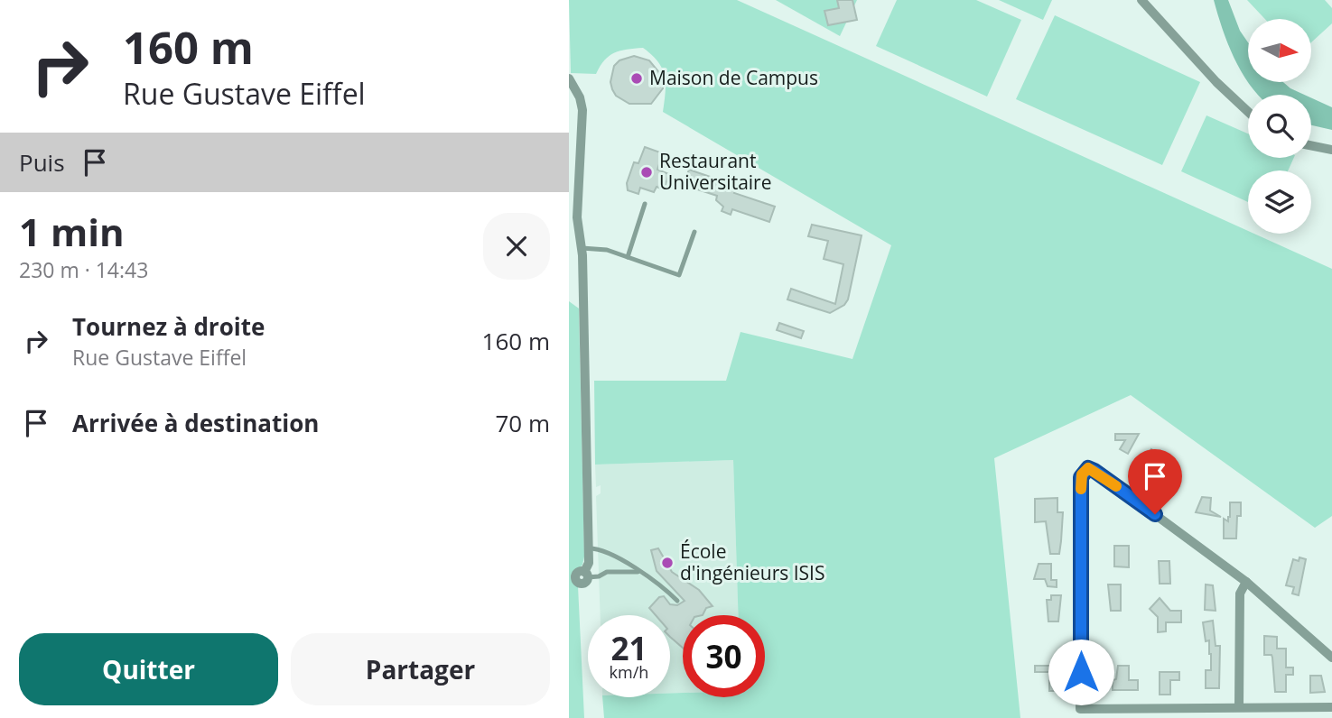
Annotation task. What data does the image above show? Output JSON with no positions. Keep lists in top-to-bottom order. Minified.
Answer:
{"places":["Maison de Campus","Restaurant Universitaire","École d'ingénieurs ISIS"],"north":"right","page":{"turn":["160 m","Rue Gustave Eiffel"],"then":"Puis","heading":["1 min","230 m · 14:43"],"list":[{"name":"Tournez à droite","note":"Rue Gustave Eiffel","value":"160 m"},{"name":"Arrivée à destination","value":"70 m"}],"speed":"21 km/h","limit":"30","buttons":["Quitter","Partager"]}}
